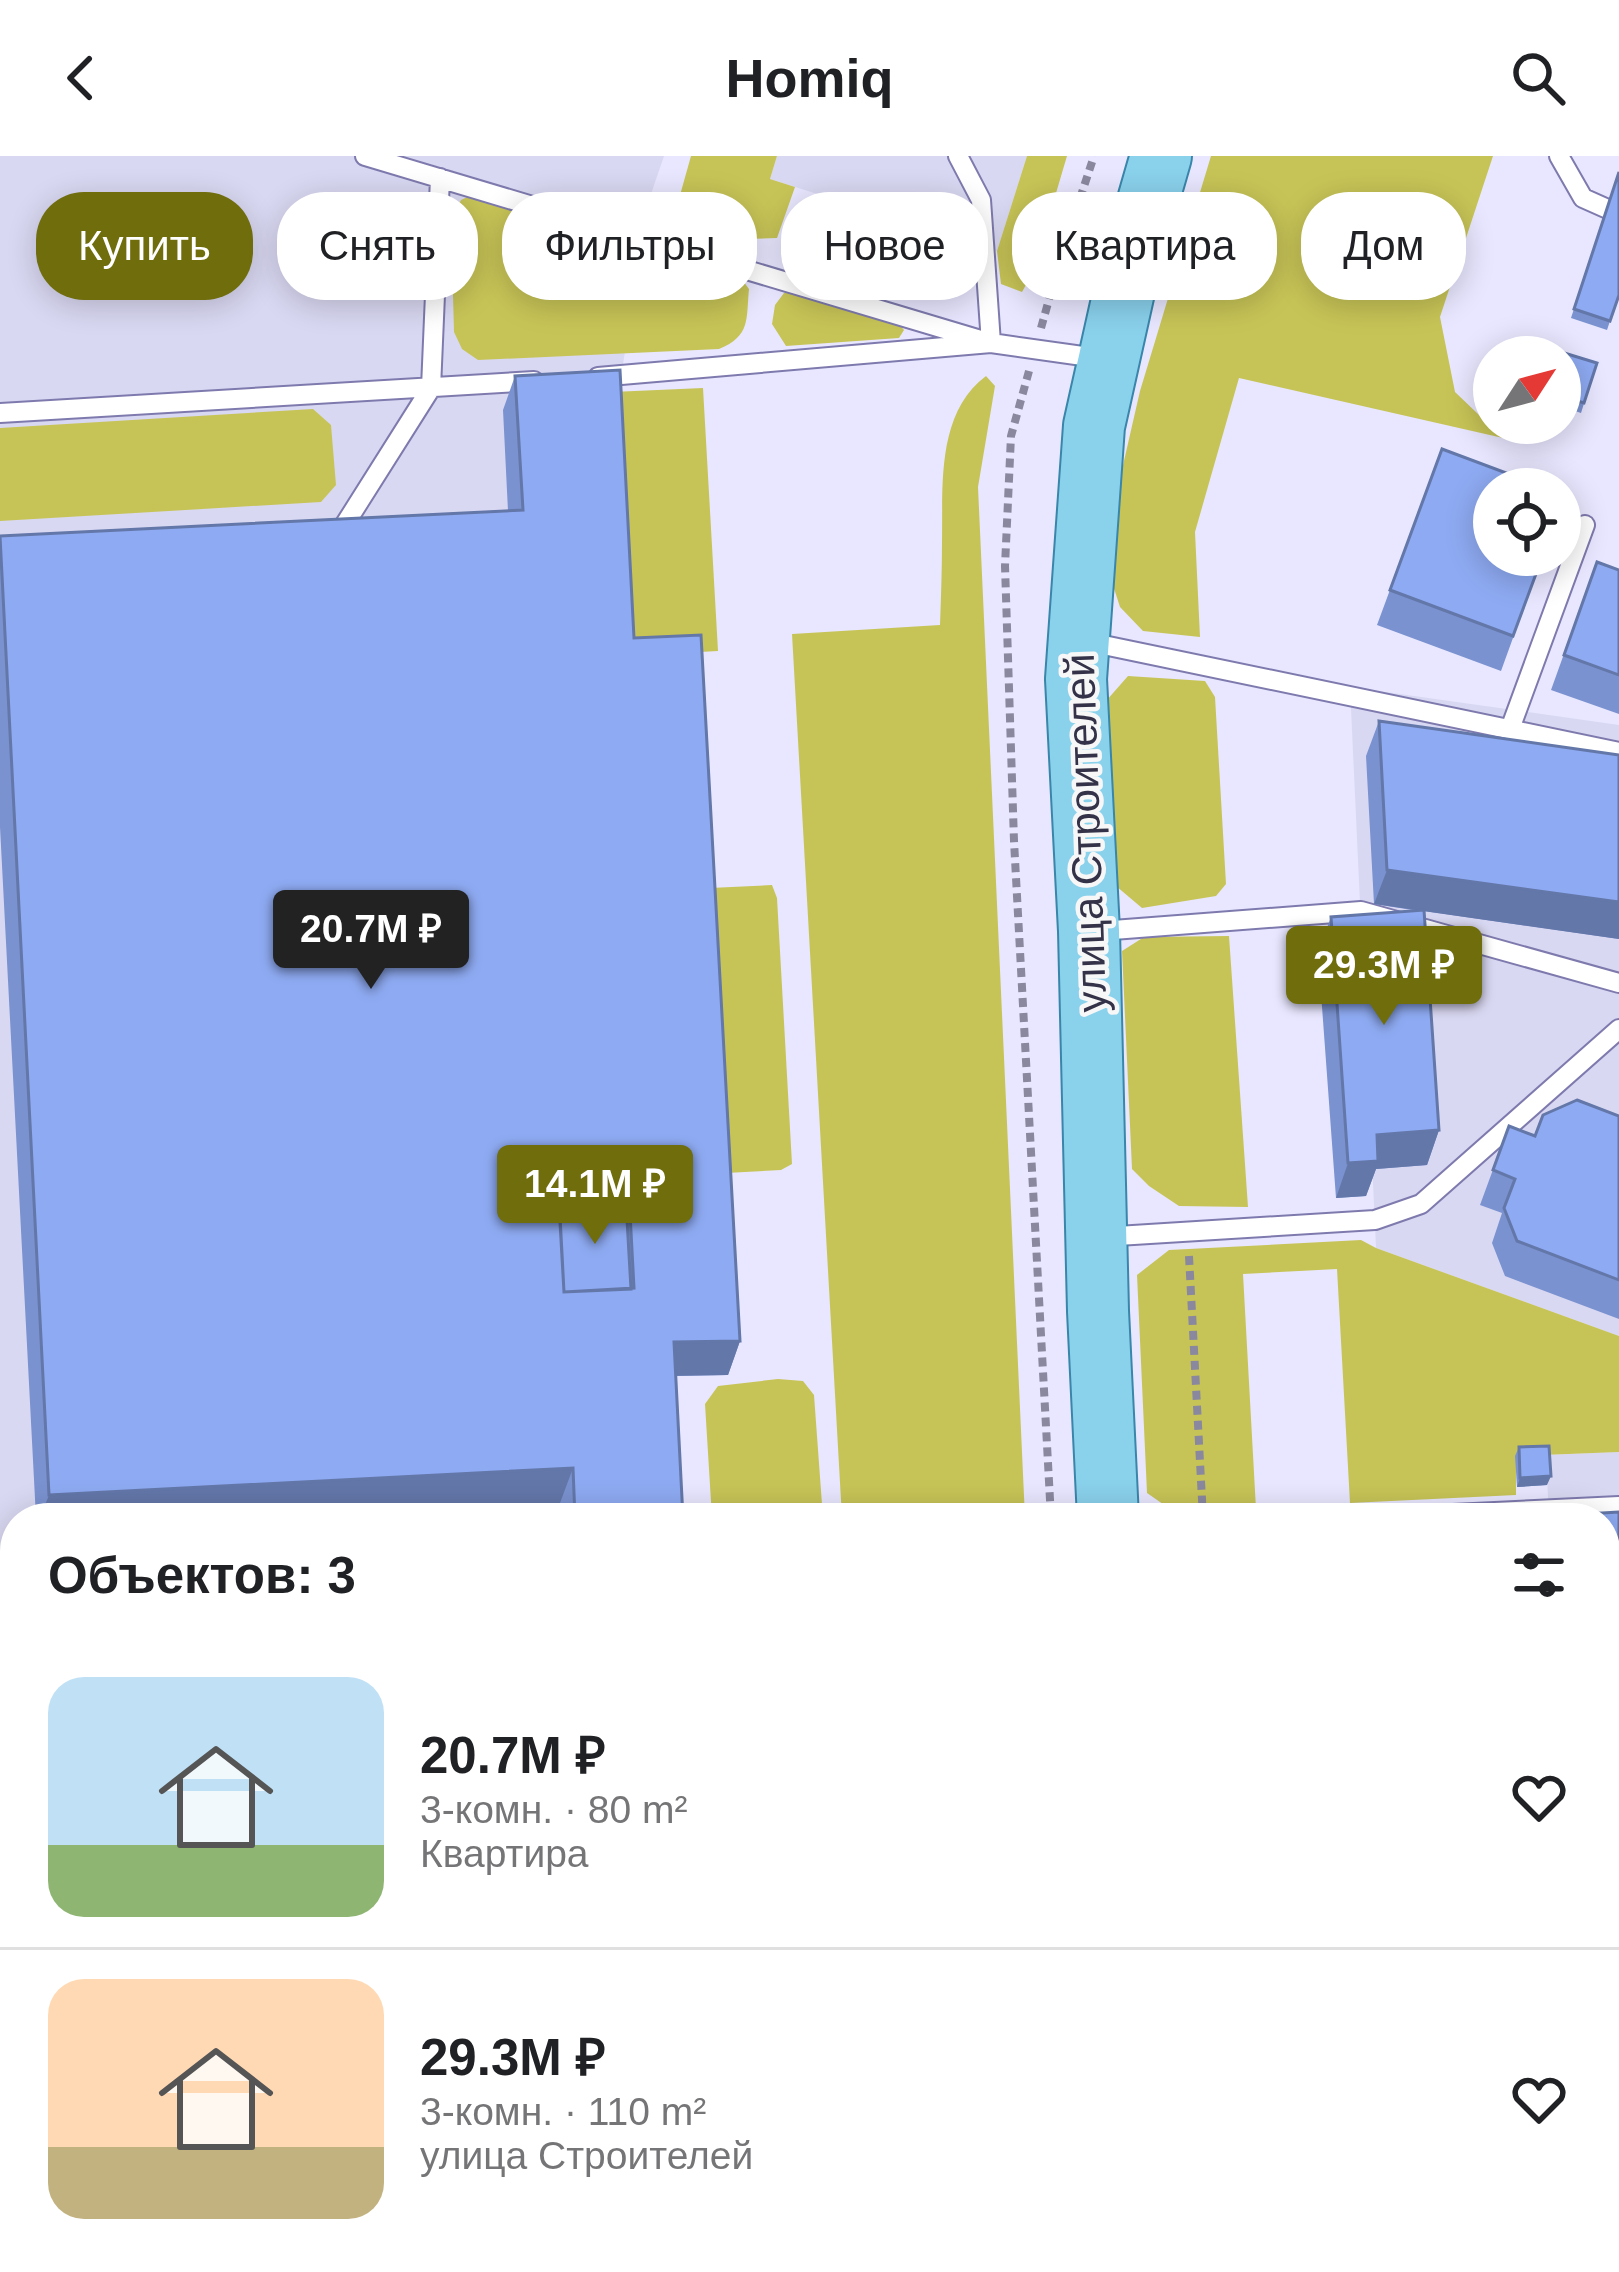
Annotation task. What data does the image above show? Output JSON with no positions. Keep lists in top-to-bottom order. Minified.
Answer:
{"streets":{"main road":["улица Строителей"]},"north":"top right","page":{"header":"Homiq","chip":["Купить","Снять","Фильтры","Новое","Квартира","Дом"],"price":["20.7M ₽","29.3M ₽","14.1M ₽"],"heading":"Объектов: 3","list":[{"name":"20.7M ₽","note":"3-комн. · 80 m² · Квартира"},{"name":"29.3M ₽","note":"3-комн. · 110 m² · улица Строителей"}]}}
